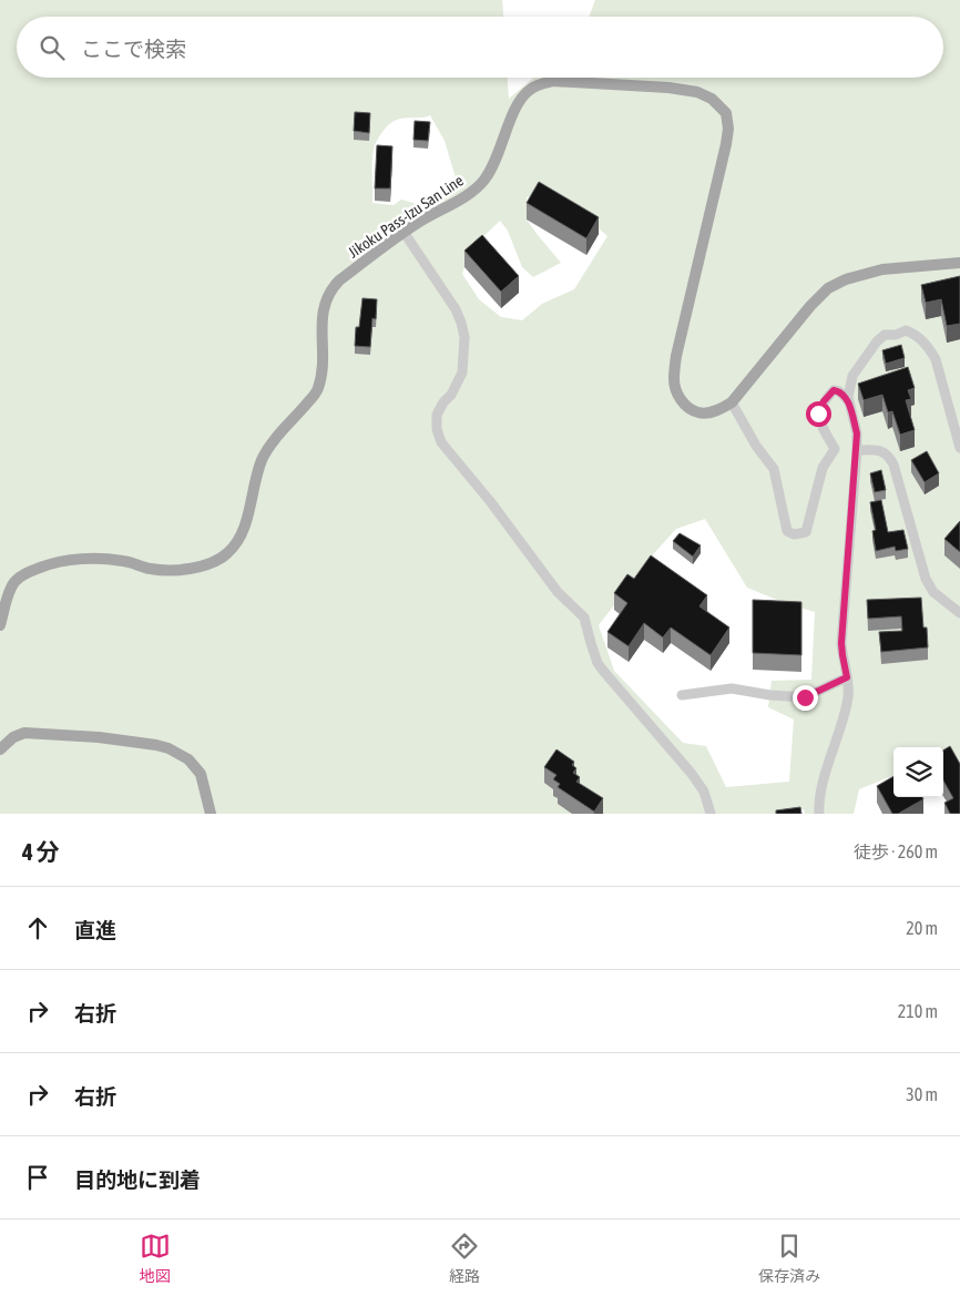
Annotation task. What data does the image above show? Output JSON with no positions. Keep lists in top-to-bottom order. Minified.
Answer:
{"streets":{"main road":["Jikoku Pass-Izu San Line"]},"page":{"search":"ここで検索","heading":["4 分","徒歩 · 260 m"],"list":[["直進","20 m"],["右折","210 m"],["右折","30 m"],"目的地に到着"],"nav":["地図","経路","保存済み"]}}
